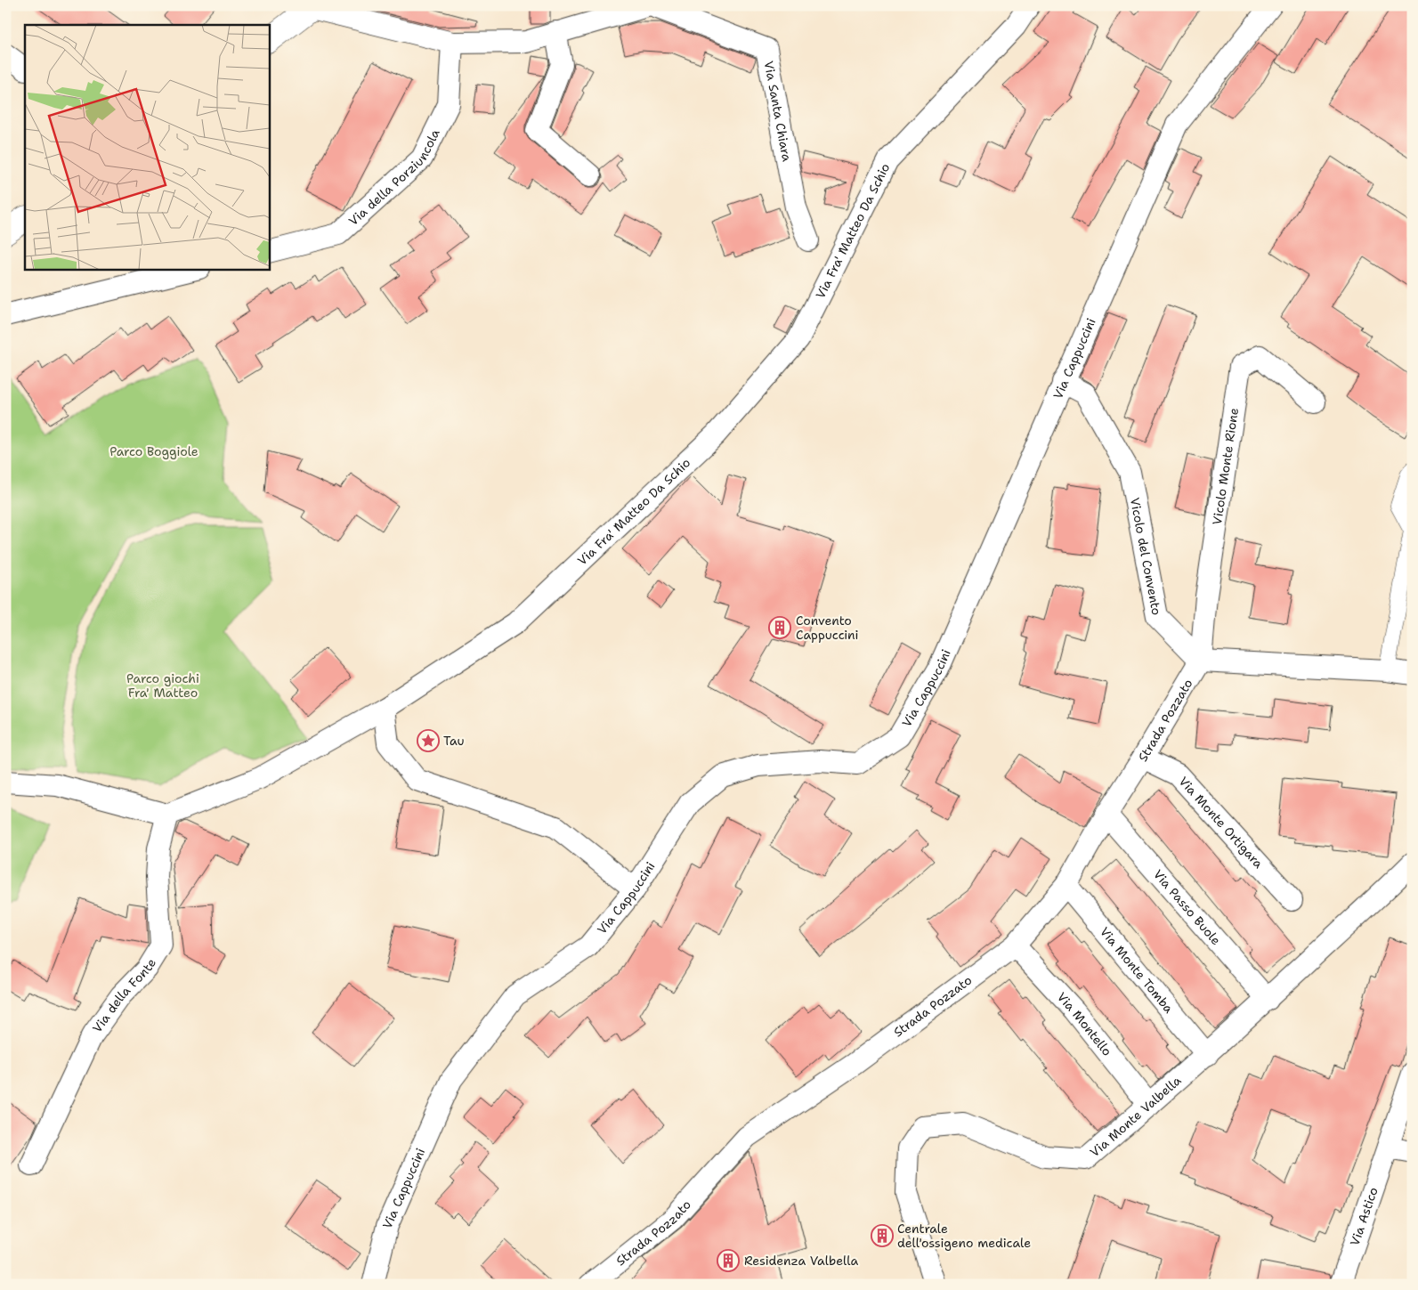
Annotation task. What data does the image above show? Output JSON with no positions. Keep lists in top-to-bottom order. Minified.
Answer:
{"streets":{"street":["Via Santa Chiara","Via della Porziuncola","Via Fra' Matteo Da Schio","Via Cappuccini","Vicolo Monte Rione","Vicolo del Convento","Strada Pozzato","Via Monte Ortigara","Via Passo Buole","Via Monte Tomba","Via della Fonte","Via Montello","Via Monte Valbella","Via Astico"]},"crossings":[["Via Santa Chiara","Via della Porziuncola"],["Via Cappuccini","Vicolo del Convento"],["Vicolo Monte Rione","Vicolo del Convento"],["Vicolo Monte Rione","Strada Pozzato"],["Vicolo del Convento","Strada Pozzato"],["Strada Pozzato","Via Monte Ortigara"],["Strada Pozzato","Via Passo Buole"],["Strada Pozzato","Via Monte Tomba"],["Strada Pozzato","Via Montello"],["Via Passo Buole","Via Monte Valbella"],["Via Monte Tomba","Via Monte Valbella"],["Via Montello","Via Monte Valbella"]],"parks":["Parco Boggiole","Parco giochi Fra' Matteo"],"places":{"building":["Convento Cappuccini","Centrale dell'ossigeno medicale","Residenza Valbella"],"place":["Tau"]}}
